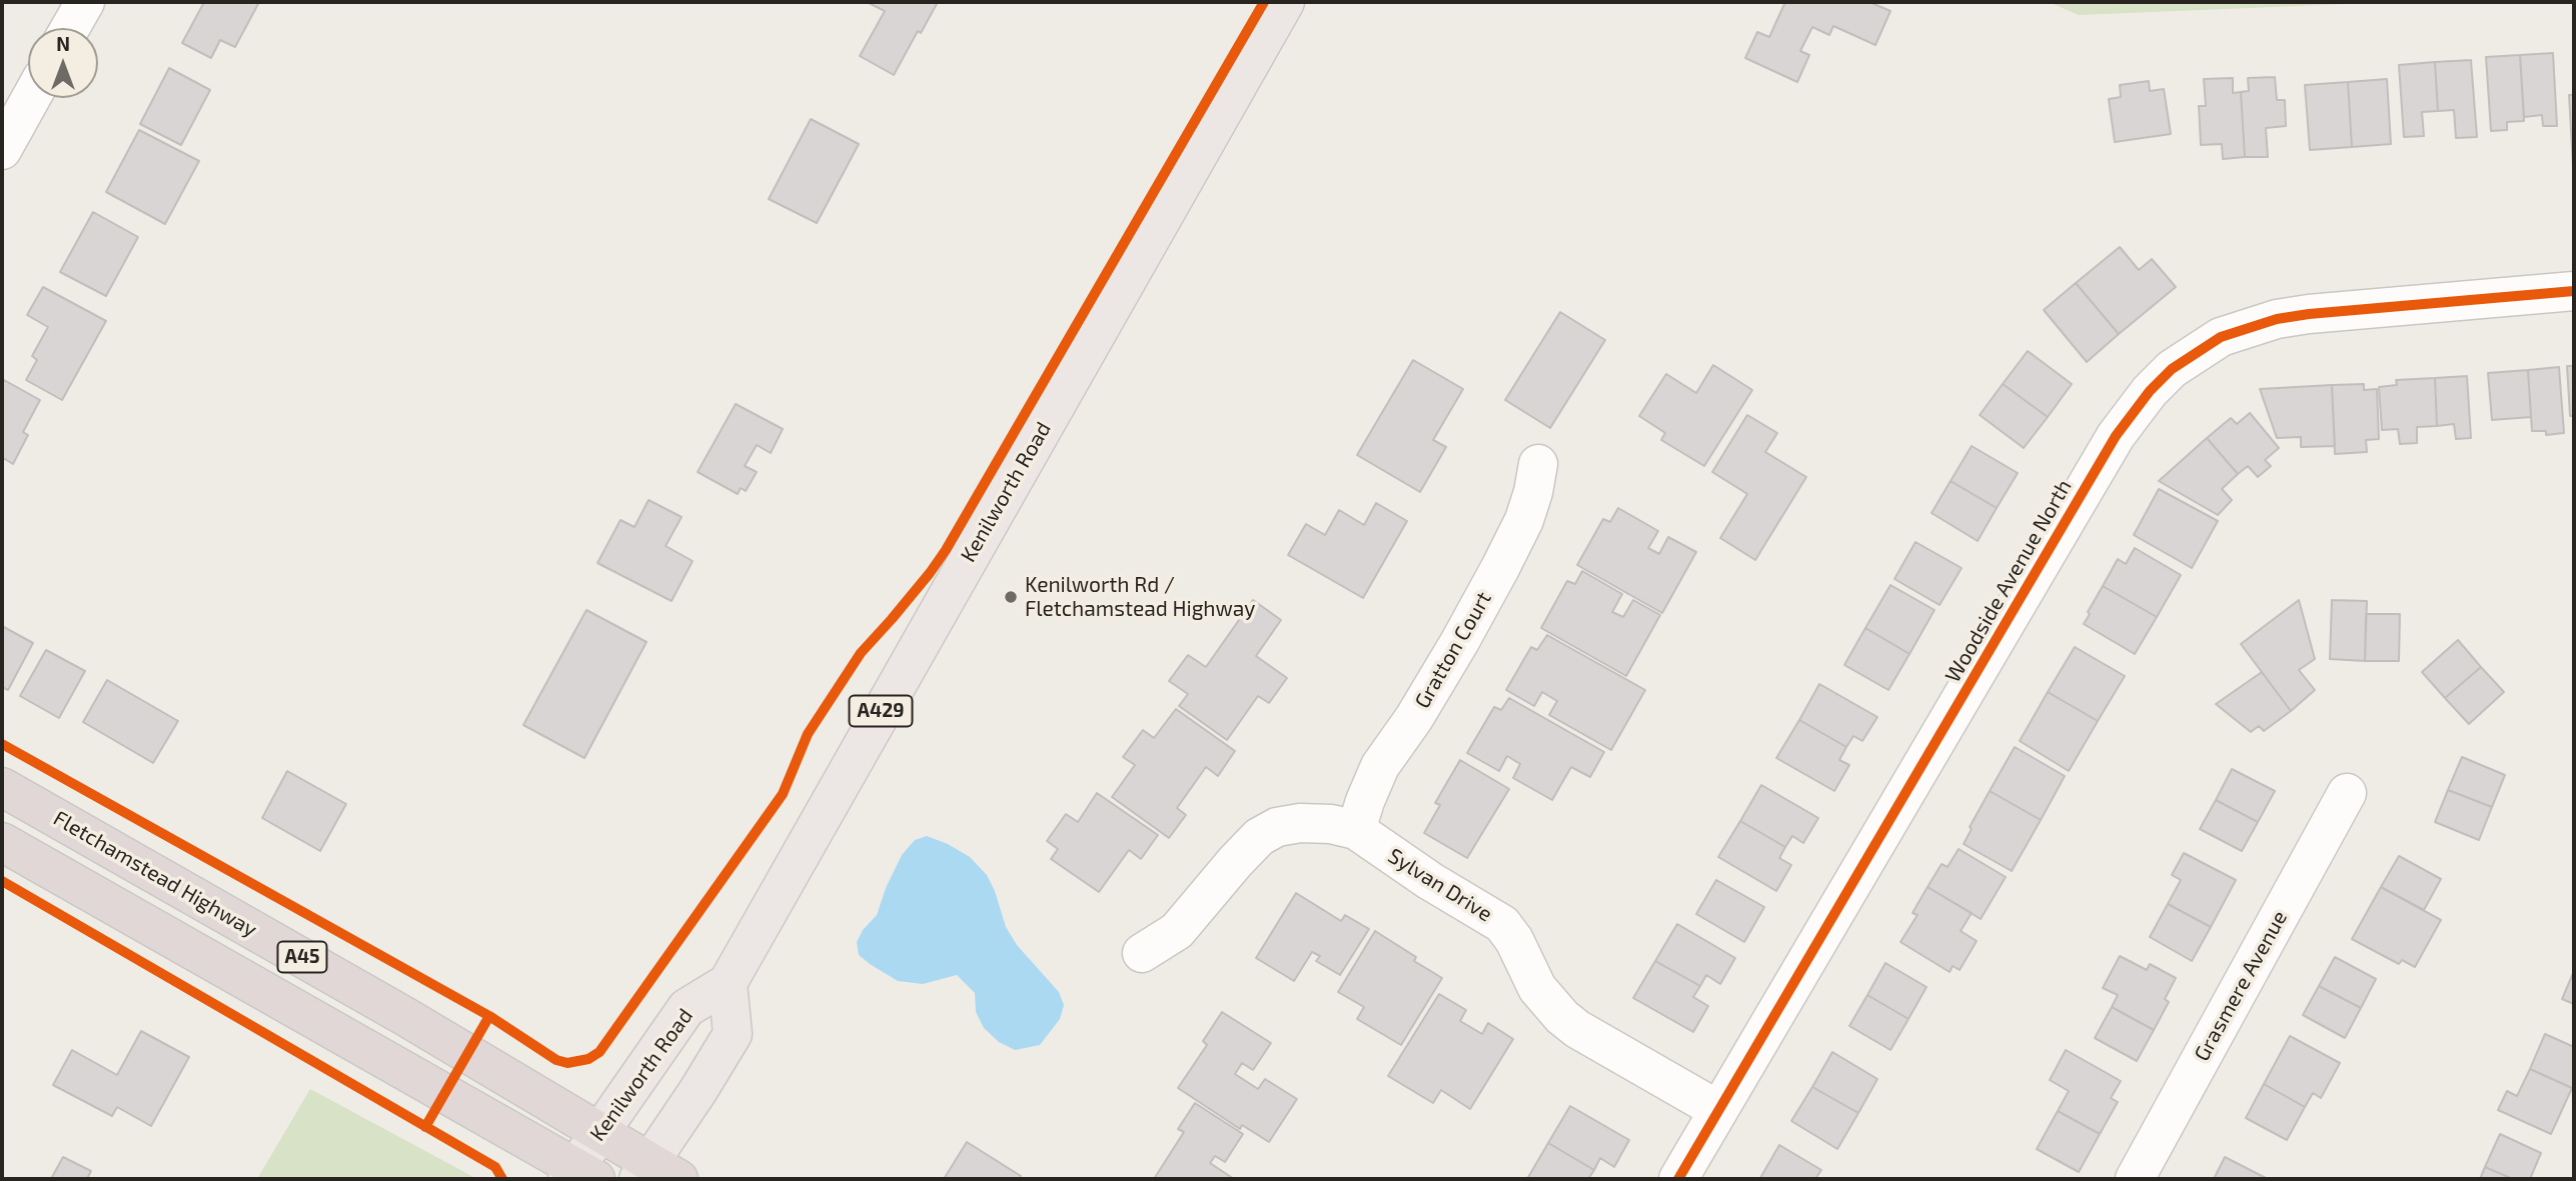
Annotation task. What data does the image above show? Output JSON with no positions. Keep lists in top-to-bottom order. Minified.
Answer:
{"streets":{"highway":["Fletchamstead Highway","A45"],"main road":["Kenilworth Road","A429"],"street":["Woodside Avenue North","Gratton Court","Sylvan Drive","Grasmere Avenue"]},"crossings":[["Kenilworth Road","Fletchamstead Highway"],["Kenilworth Road","A45"],["Woodside Avenue North","Sylvan Drive"],["Gratton Court","Sylvan Drive"],["Fletchamstead Highway","A45"]],"places":["Kenilworth Rd / Fletchamstead Highway"],"north":"top"}
